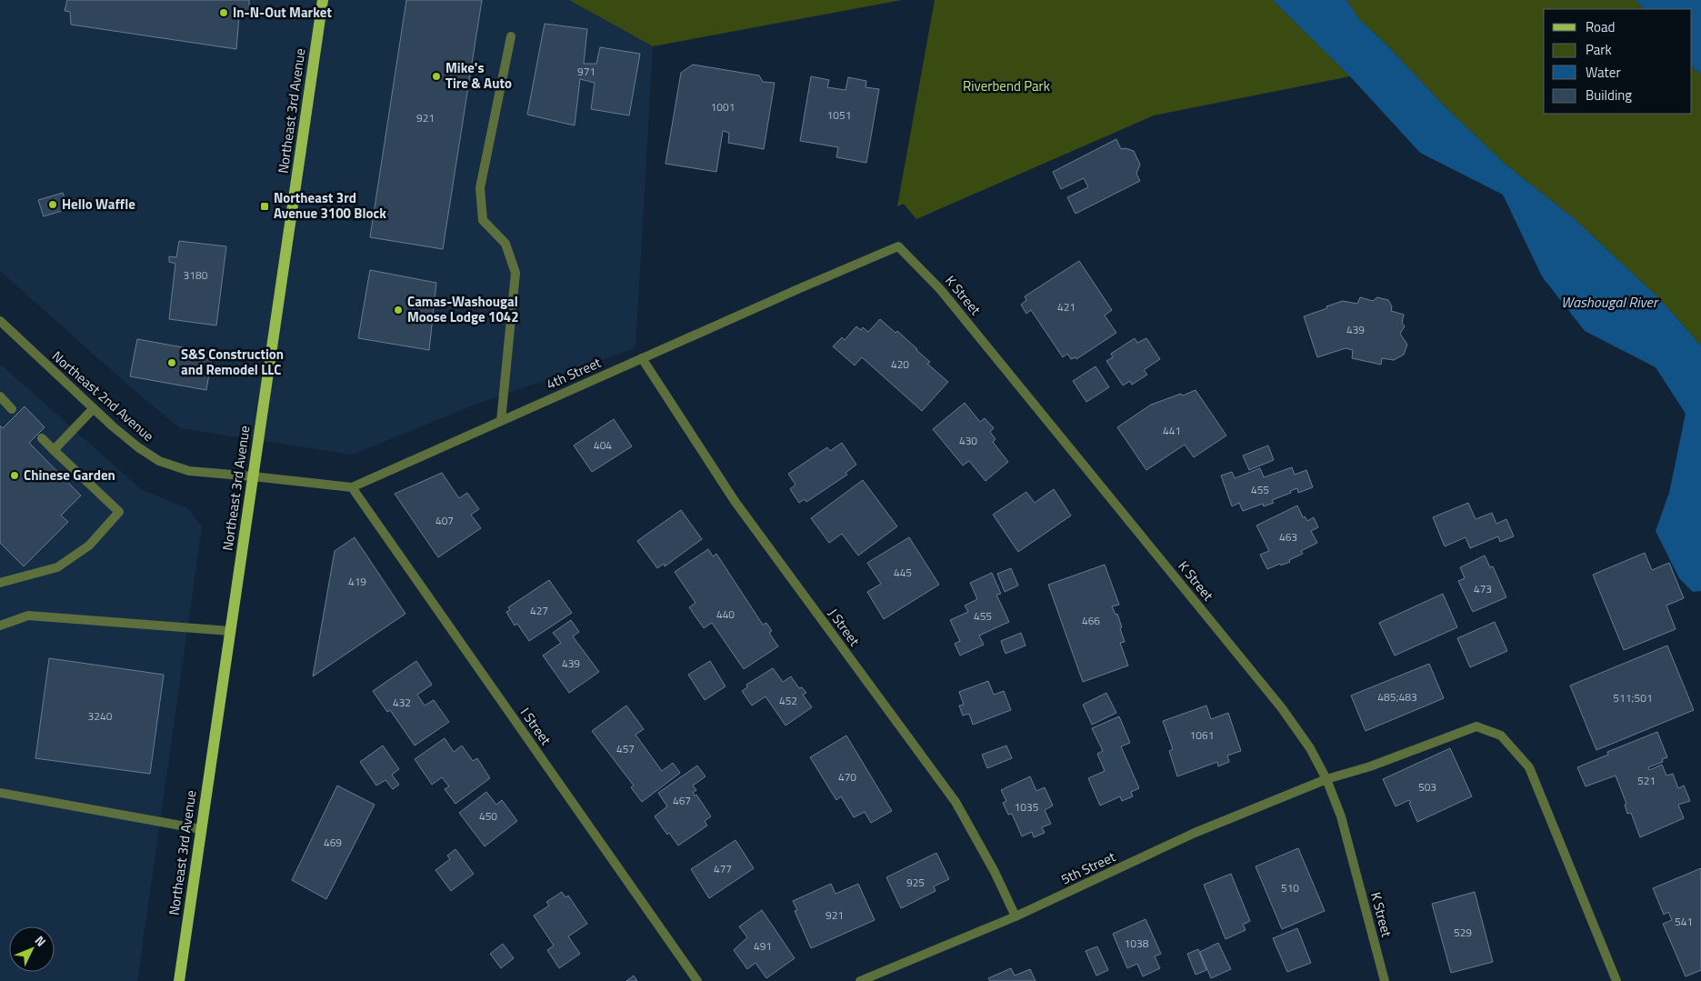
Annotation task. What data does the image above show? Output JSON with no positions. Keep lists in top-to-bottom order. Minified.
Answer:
{"streets":{"main road":["Northeast 3rd Avenue"],"street":["K Street","4th Street","Northeast 2nd Avenue","J Street","I Street","5th Street"]},"crossings":[["Northeast 3rd Avenue","Northeast 2nd Avenue"],["K Street","4th Street"],["K Street","5th Street"],["4th Street","J Street"],["4th Street","I Street"],["J Street","5th Street"]],"water":["Washougal River"],"parks":["Riverbend Park"],"places":{"other":["In-N-Out Market","Mike's Tire & Auto","Hello Waffle","Camas-Washougal Moose Lodge 1042","S&S Construction and Remodel LLC","Chinese Garden"],"transit":["Northeast 3rd Avenue 3100 Block"]},"house_numbers":["971","1001","1051","921","3180","421","439","420","441","430","404","455","407","463","445","419","473","427","440","455","466","439","485;483","511;501","452","432","3240","1061","457","470","521","503","467","1035","450","469","477","925","510","921","541","529","1038","491"],"legend":["Road","Park","Water","Building"],"north":"top right"}
